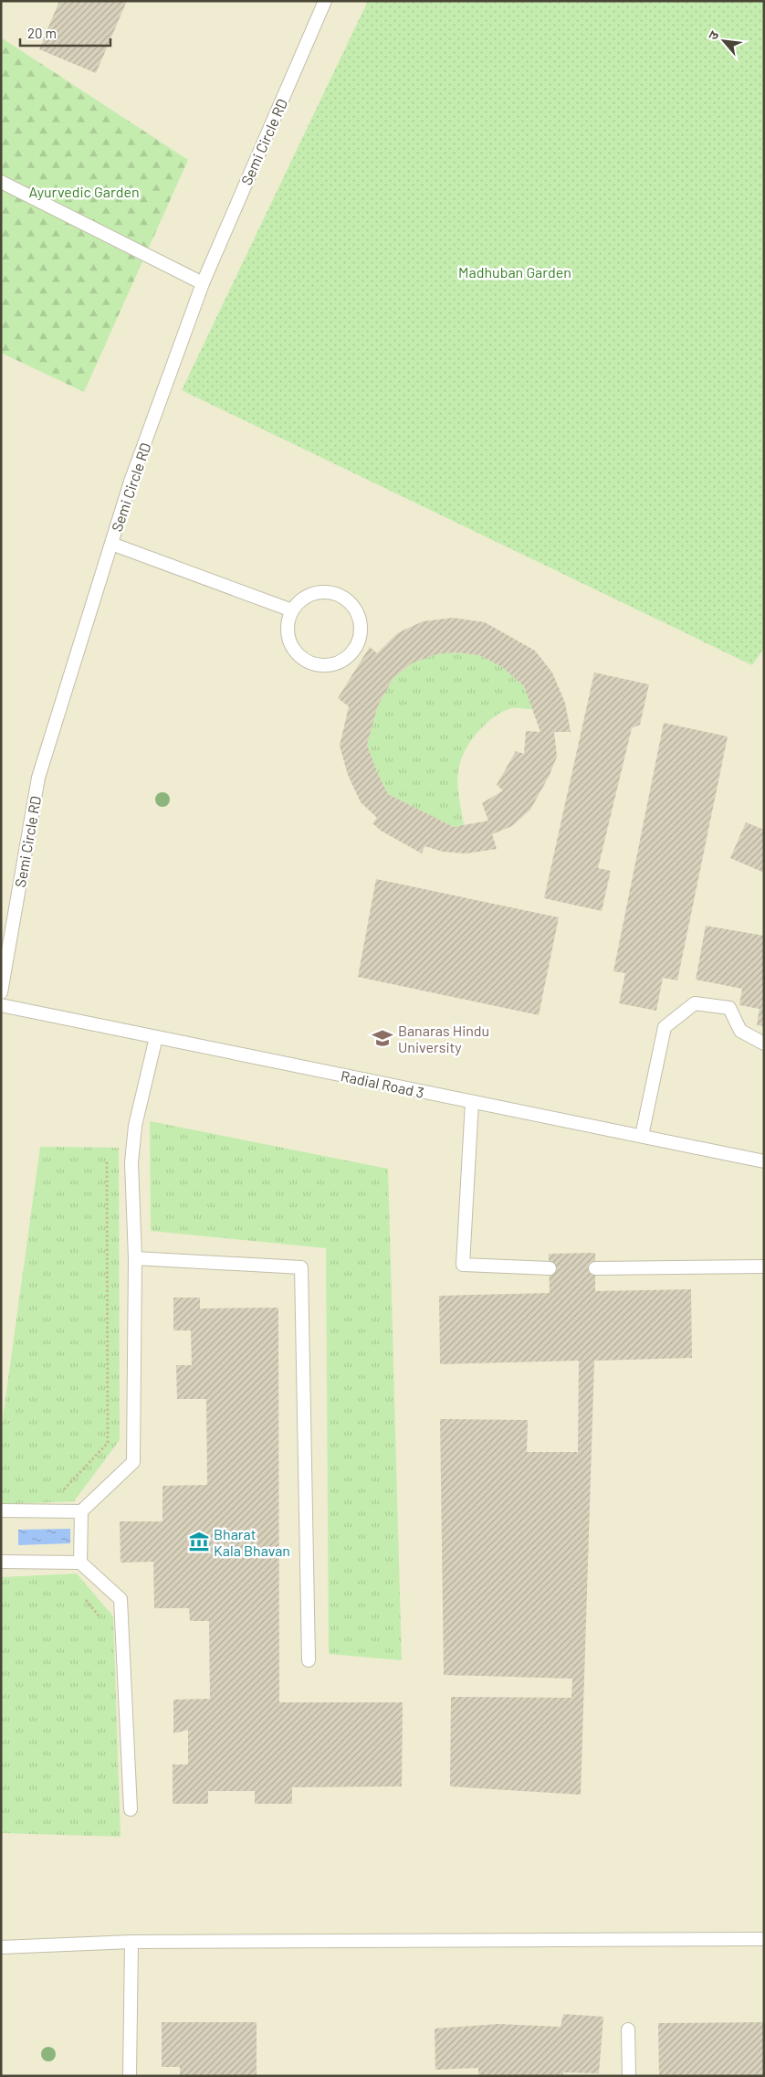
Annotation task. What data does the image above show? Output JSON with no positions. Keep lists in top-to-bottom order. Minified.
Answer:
{"streets":{"lane":["Semi Circle RD","Radial Road 3"]},"parks":["Ayurvedic Garden","Madhuban Garden"],"places":{"school or university":["Banaras Hindu University"],"museum":["Bharat Kala Bhavan"]},"scale_bar":"20 m","north":"top left"}
